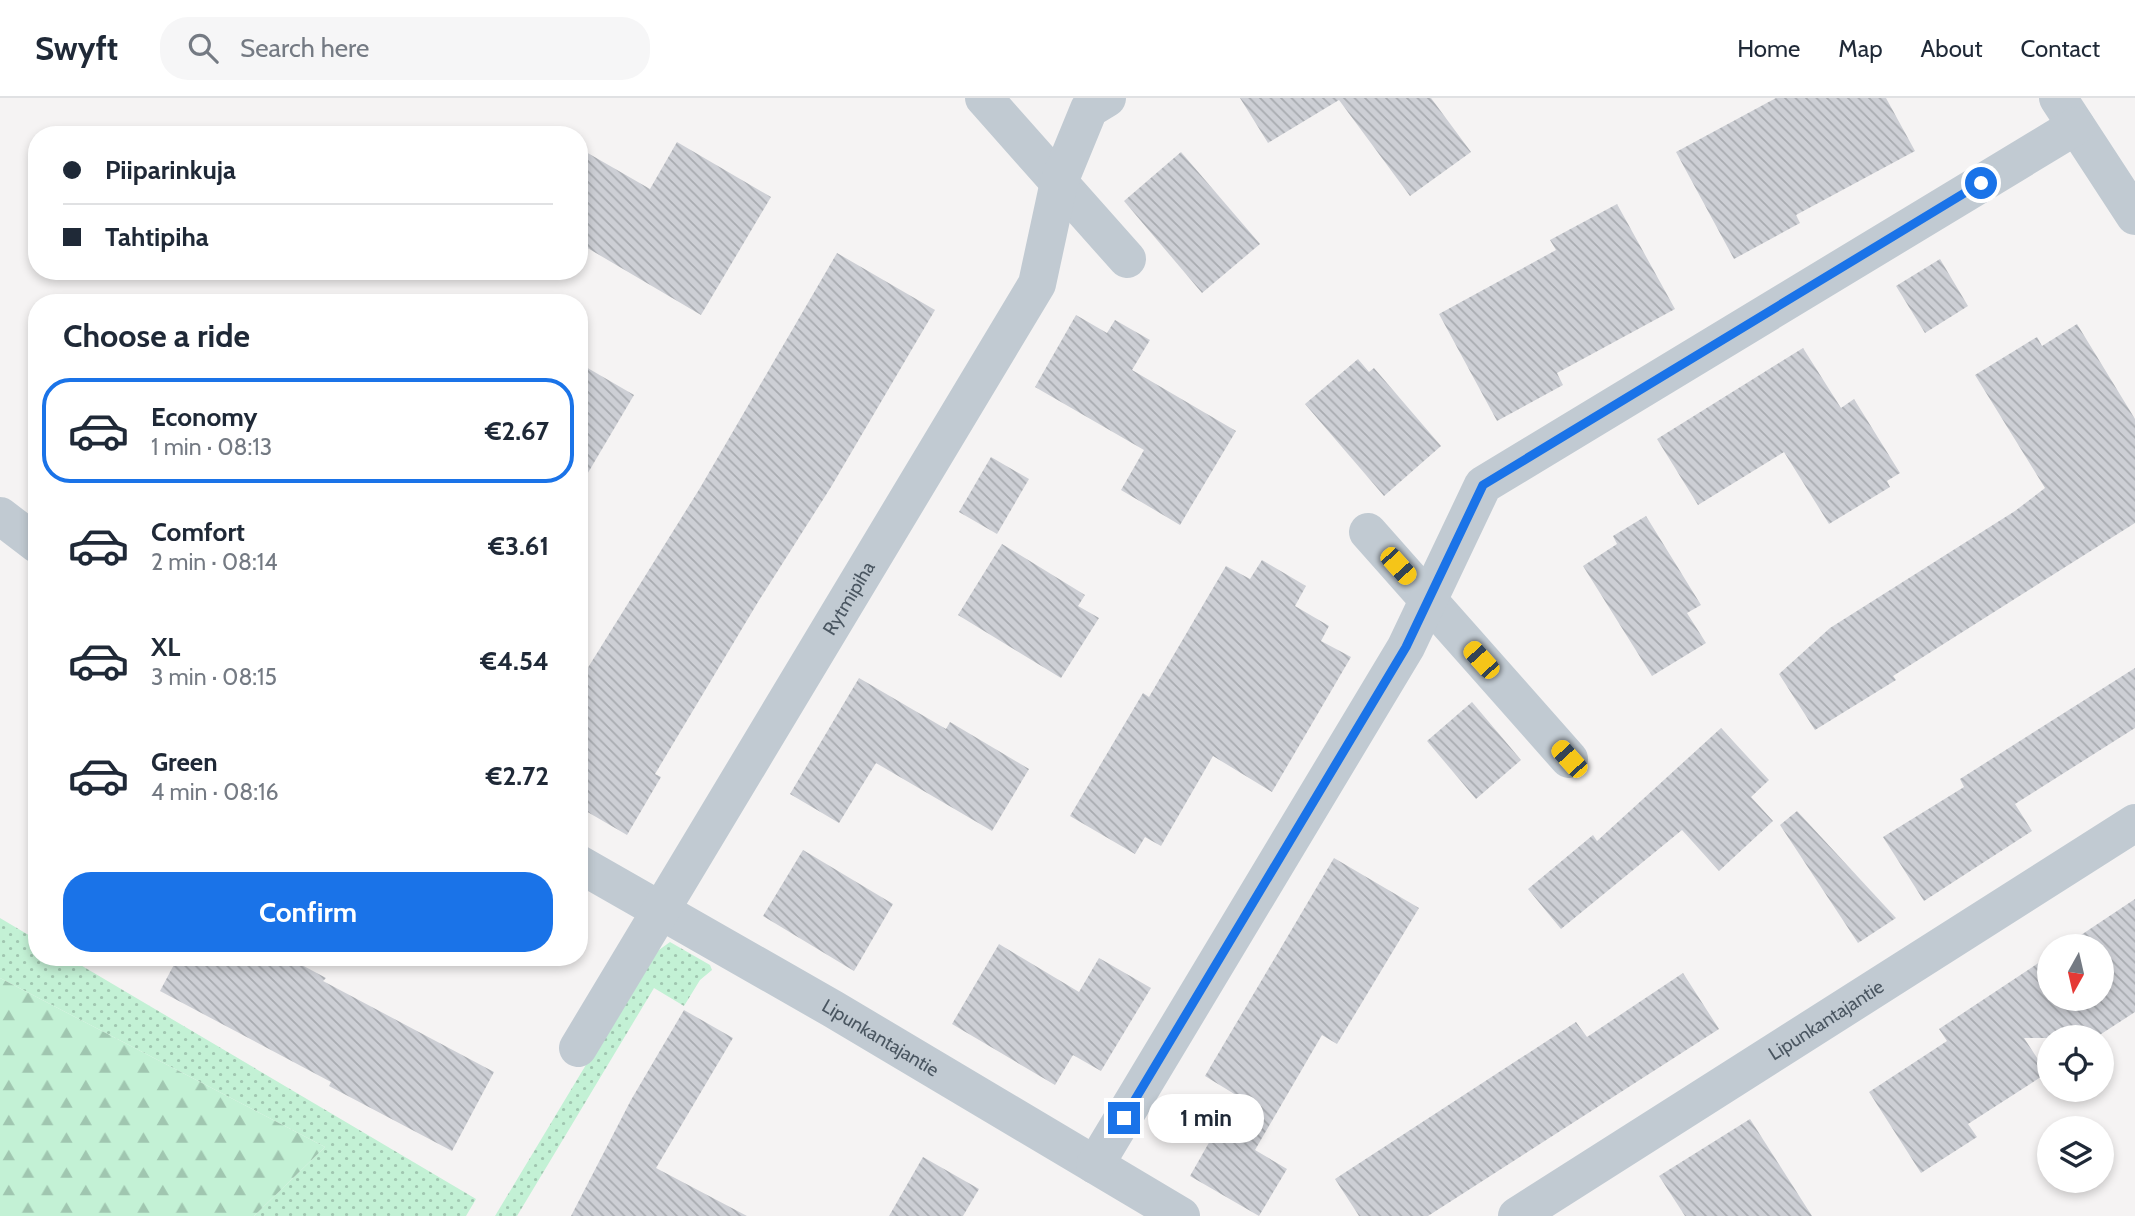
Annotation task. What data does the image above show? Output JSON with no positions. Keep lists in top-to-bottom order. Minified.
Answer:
{"streets":{"street":["Rytmipiha","Lipunkantajantie"]},"crossings":[["Rytmipiha","Lipunkantajantie"]],"north":"bottom","page":{"header":"Swyft","search":"Search here","nav":["Home","Map","About","Contact"],"banner":["Piiparinkuja","Tahtipiha"],"heading":"Choose a ride","list":[{"name":"Economy","note":"1 min · 08:13","value":"€2.67"},{"name":"Comfort","note":"2 min · 08:14","value":"€3.61"},{"name":"XL","note":"3 min · 08:15","value":"€4.54"},{"name":"Green","note":"4 min · 08:16","value":"€2.72"}],"buttons":"Confirm","bubble":"1 min"}}
